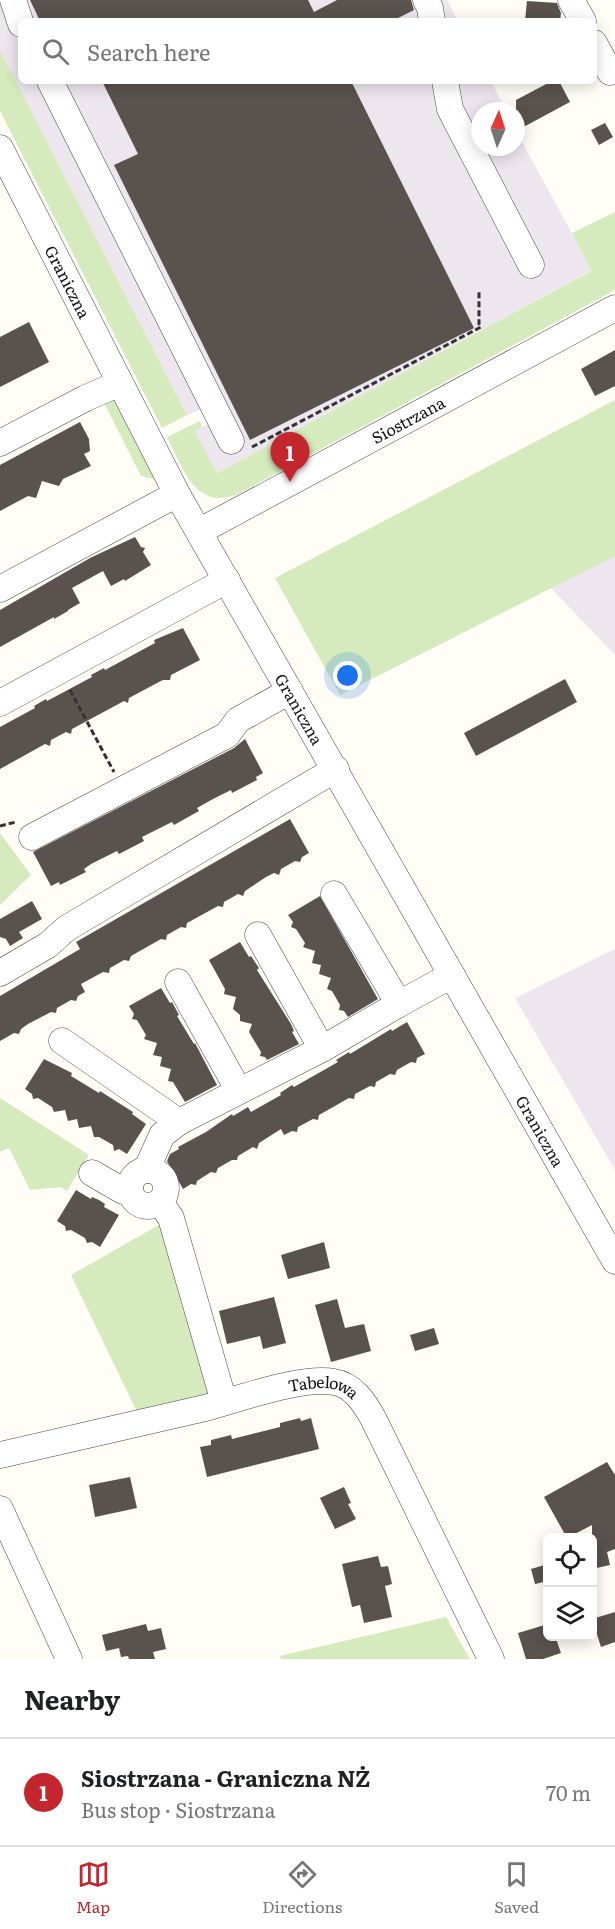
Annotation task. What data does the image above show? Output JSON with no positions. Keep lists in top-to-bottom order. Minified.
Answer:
{"streets":{"street":["Graniczna","Siostrzana","Tabelowa"]},"crossings":[["Graniczna","Siostrzana"]],"north":"top","page":{"search":"Search here","pins":"1","heading":"Nearby","list":[{"mark":"1","name":"Siostrzana - Graniczna NŻ","note":"Bus stop · Siostrzana","value":"70 m"}],"nav":["Map","Directions","Saved"]}}
